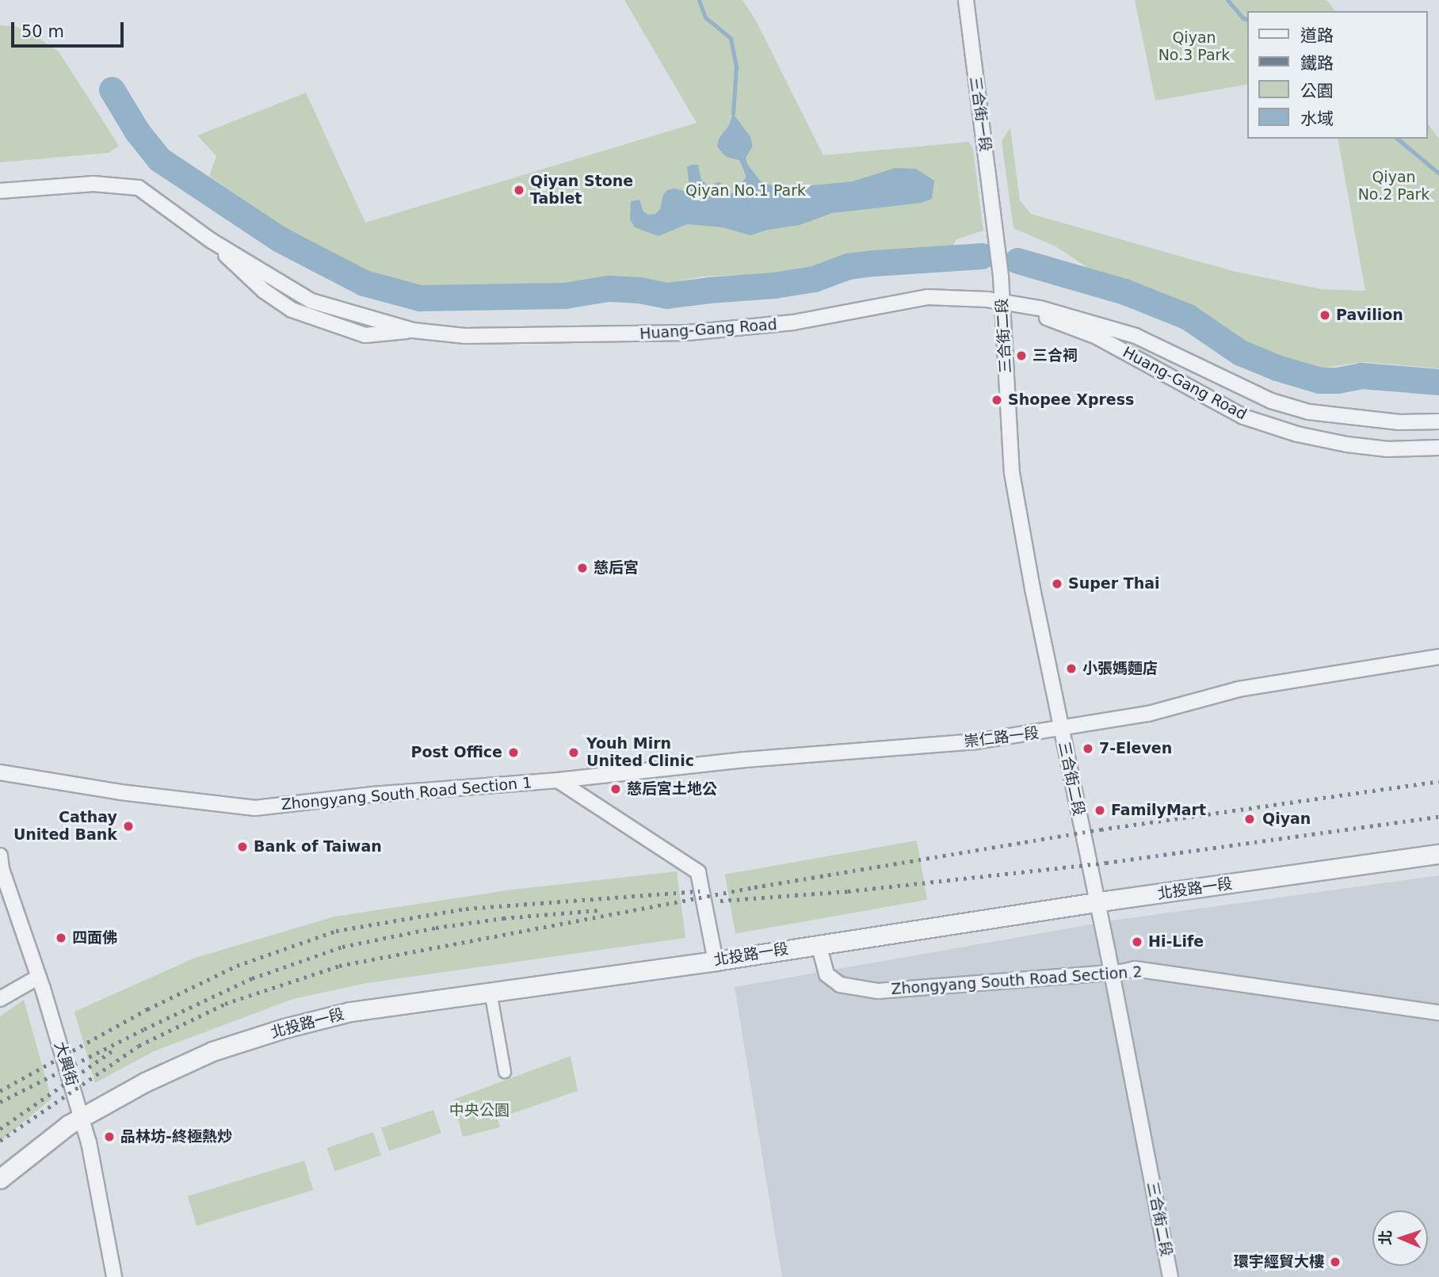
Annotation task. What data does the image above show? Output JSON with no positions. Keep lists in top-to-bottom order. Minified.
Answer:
{"streets":{"street":["三合街一段","Huang-Gang Road","三合街二段","崇仁路一段","Zhongyang South Road Section 1","北投路一段","Zhongyang South Road Section 2","大興街"]},"crossings":[["三合街一段","三合街二段"],["Huang-Gang Road","三合街二段"],["三合街二段","崇仁路一段"],["三合街二段","北投路一段"],["三合街二段","Zhongyang South Road Section 2"],["崇仁路一段","Zhongyang South Road Section 1"],["北投路一段","Zhongyang South Road Section 2"],["北投路一段","大興街"]],"parks":["Qiyan No.3 Park","Qiyan No.2 Park","Qiyan No.1 Park","中央公園"],"places":["Qiyan Stone Tablet","Pavilion","三合祠","Shopee Xpress","慈后宮","Super Thai","小張媽麵店","7-Eleven","Post Office","Youh Mirn United Clinic","慈后宮土地公","FamilyMart","Qiyan","Cathay United Bank","Bank of Taiwan","四面佛","Hi-Life","品林坊-終極熱炒","環宇經貿大樓"],"legend":["道路","鐵路","公園","水域"],"scale_bar":"50 m","north":"left"}
